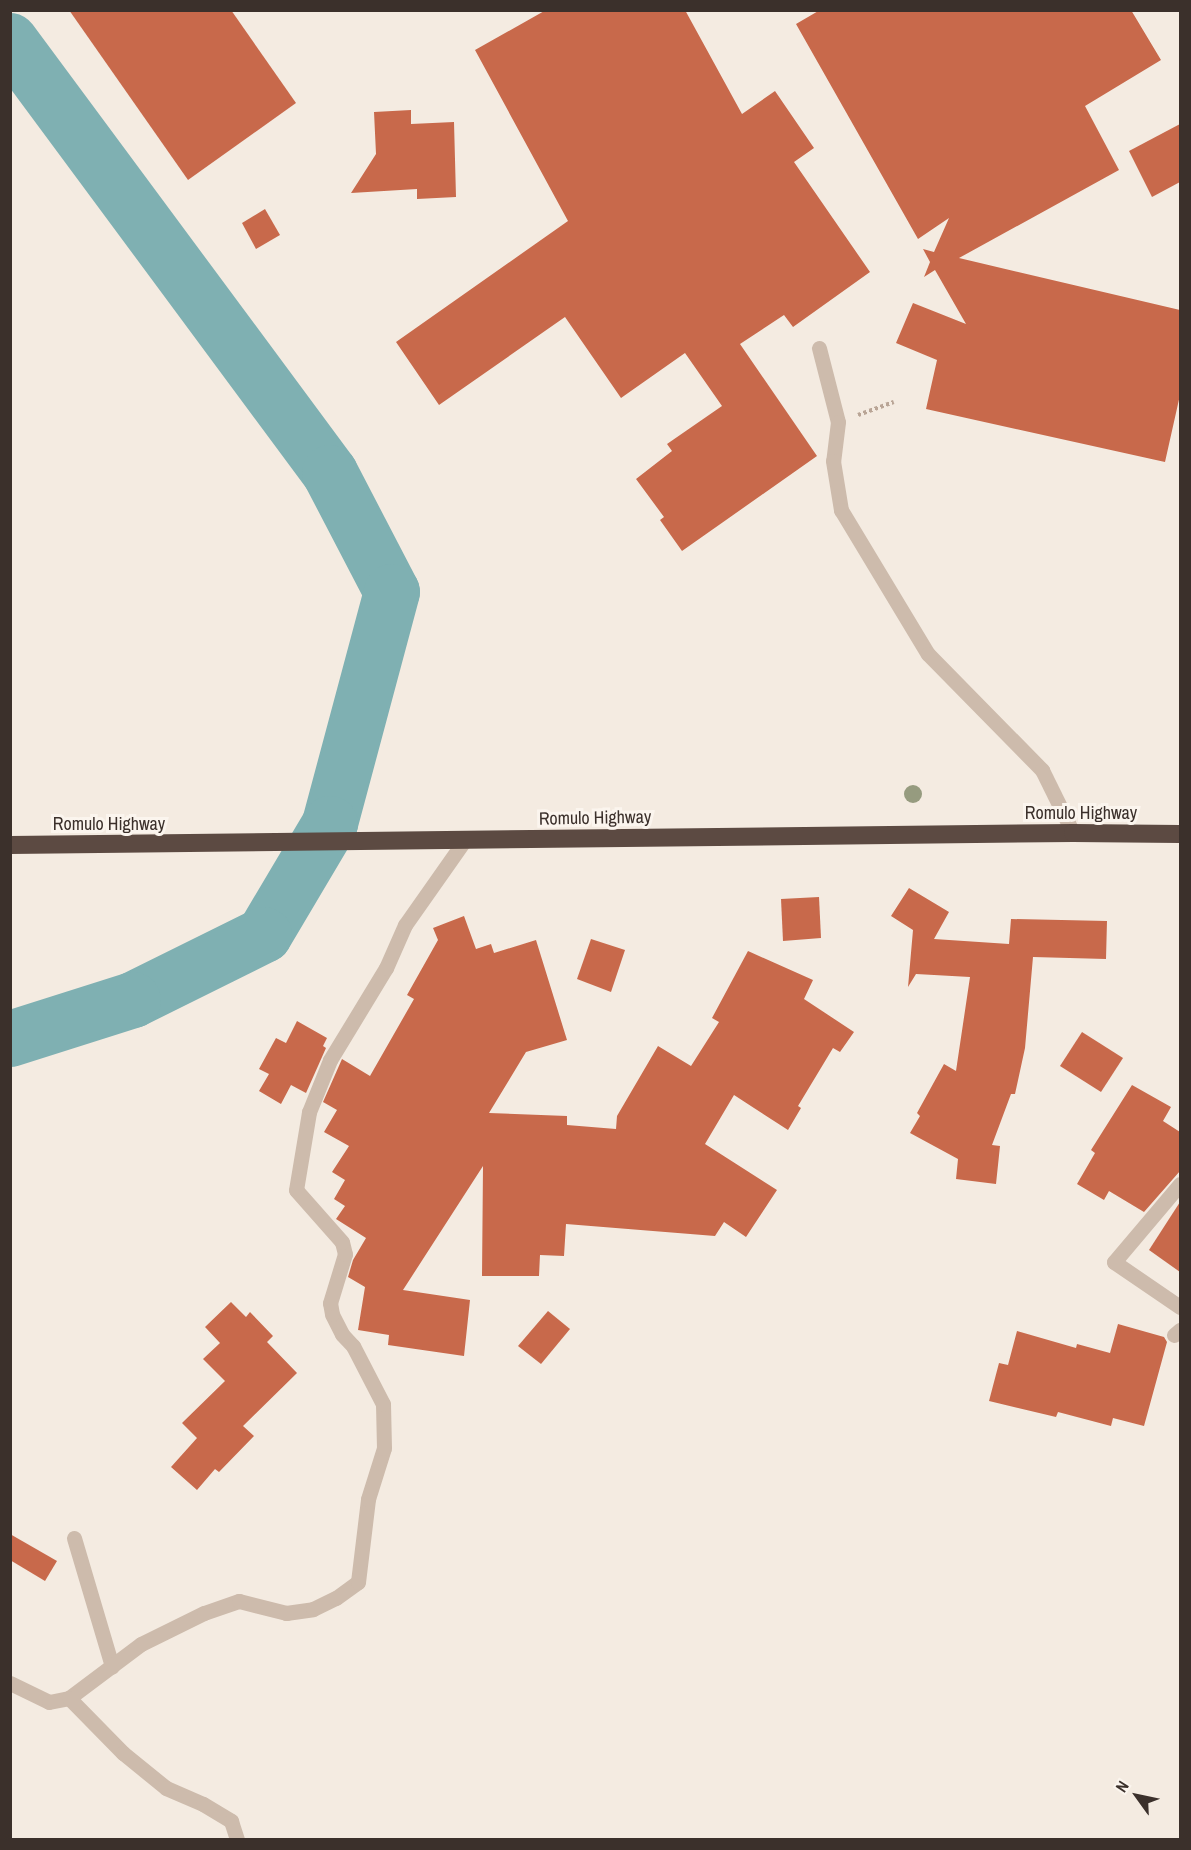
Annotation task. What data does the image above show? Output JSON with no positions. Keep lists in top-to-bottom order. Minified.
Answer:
{"streets":{"highway":["Romulo Highway"]},"north":"top left"}
